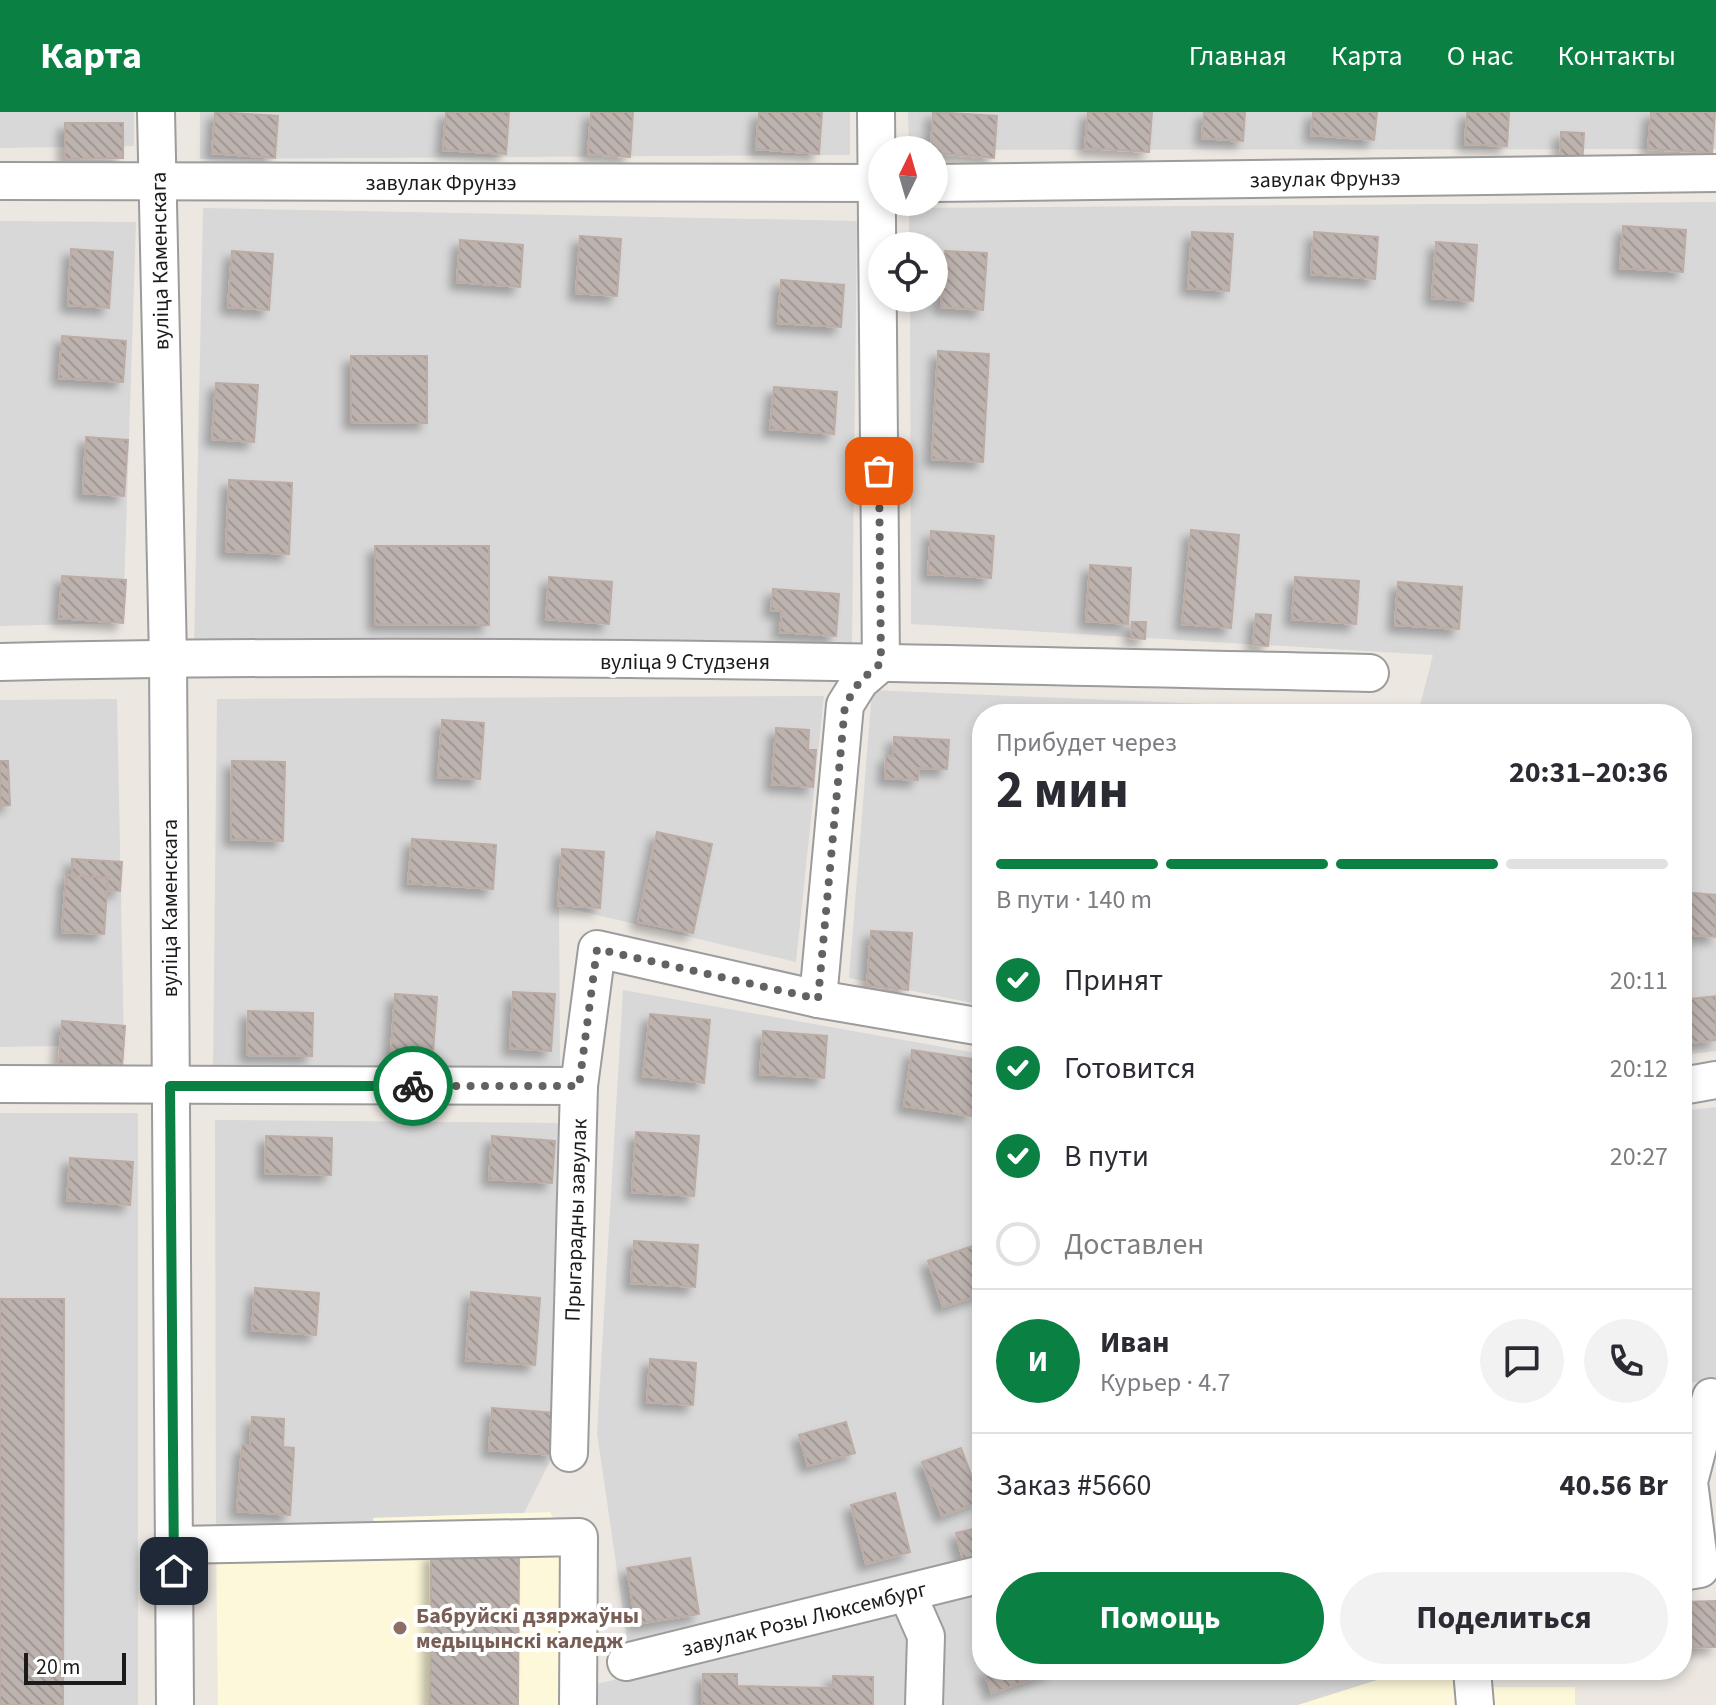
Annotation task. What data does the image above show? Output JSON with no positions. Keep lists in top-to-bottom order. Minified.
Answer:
{"streets":{"street":["завулак Фрунзэ","вуліца Каменскага","вуліца 9 Студзеня","Прыгарадны завулак","завулак Розы Люксембург"]},"crossings":[["завулак Фрунзэ","вуліца Каменскага"],["вуліца Каменскага","вуліца 9 Студзеня"]],"places":["Бабруйскі дзяржаўны медыцынскі каледж"],"scale_bar":"20 m","north":"top","page":{"header":"Карта","nav":["Главная","Карта","О нас","Контакты"],"heading":["2 мин","Прибудет через","20:31–20:36"],"panel":["Иван","Курьер · 4.7","Заказ #5660","40.56 Br"],"bar":"В пути · 140 m","list":[["Принят","20:11"],["Готовится","20:12"],["В пути","20:27"],"Доставлен"],"round":"И","buttons":["Помощь","Поделиться"],"scale":"20 m"}}
